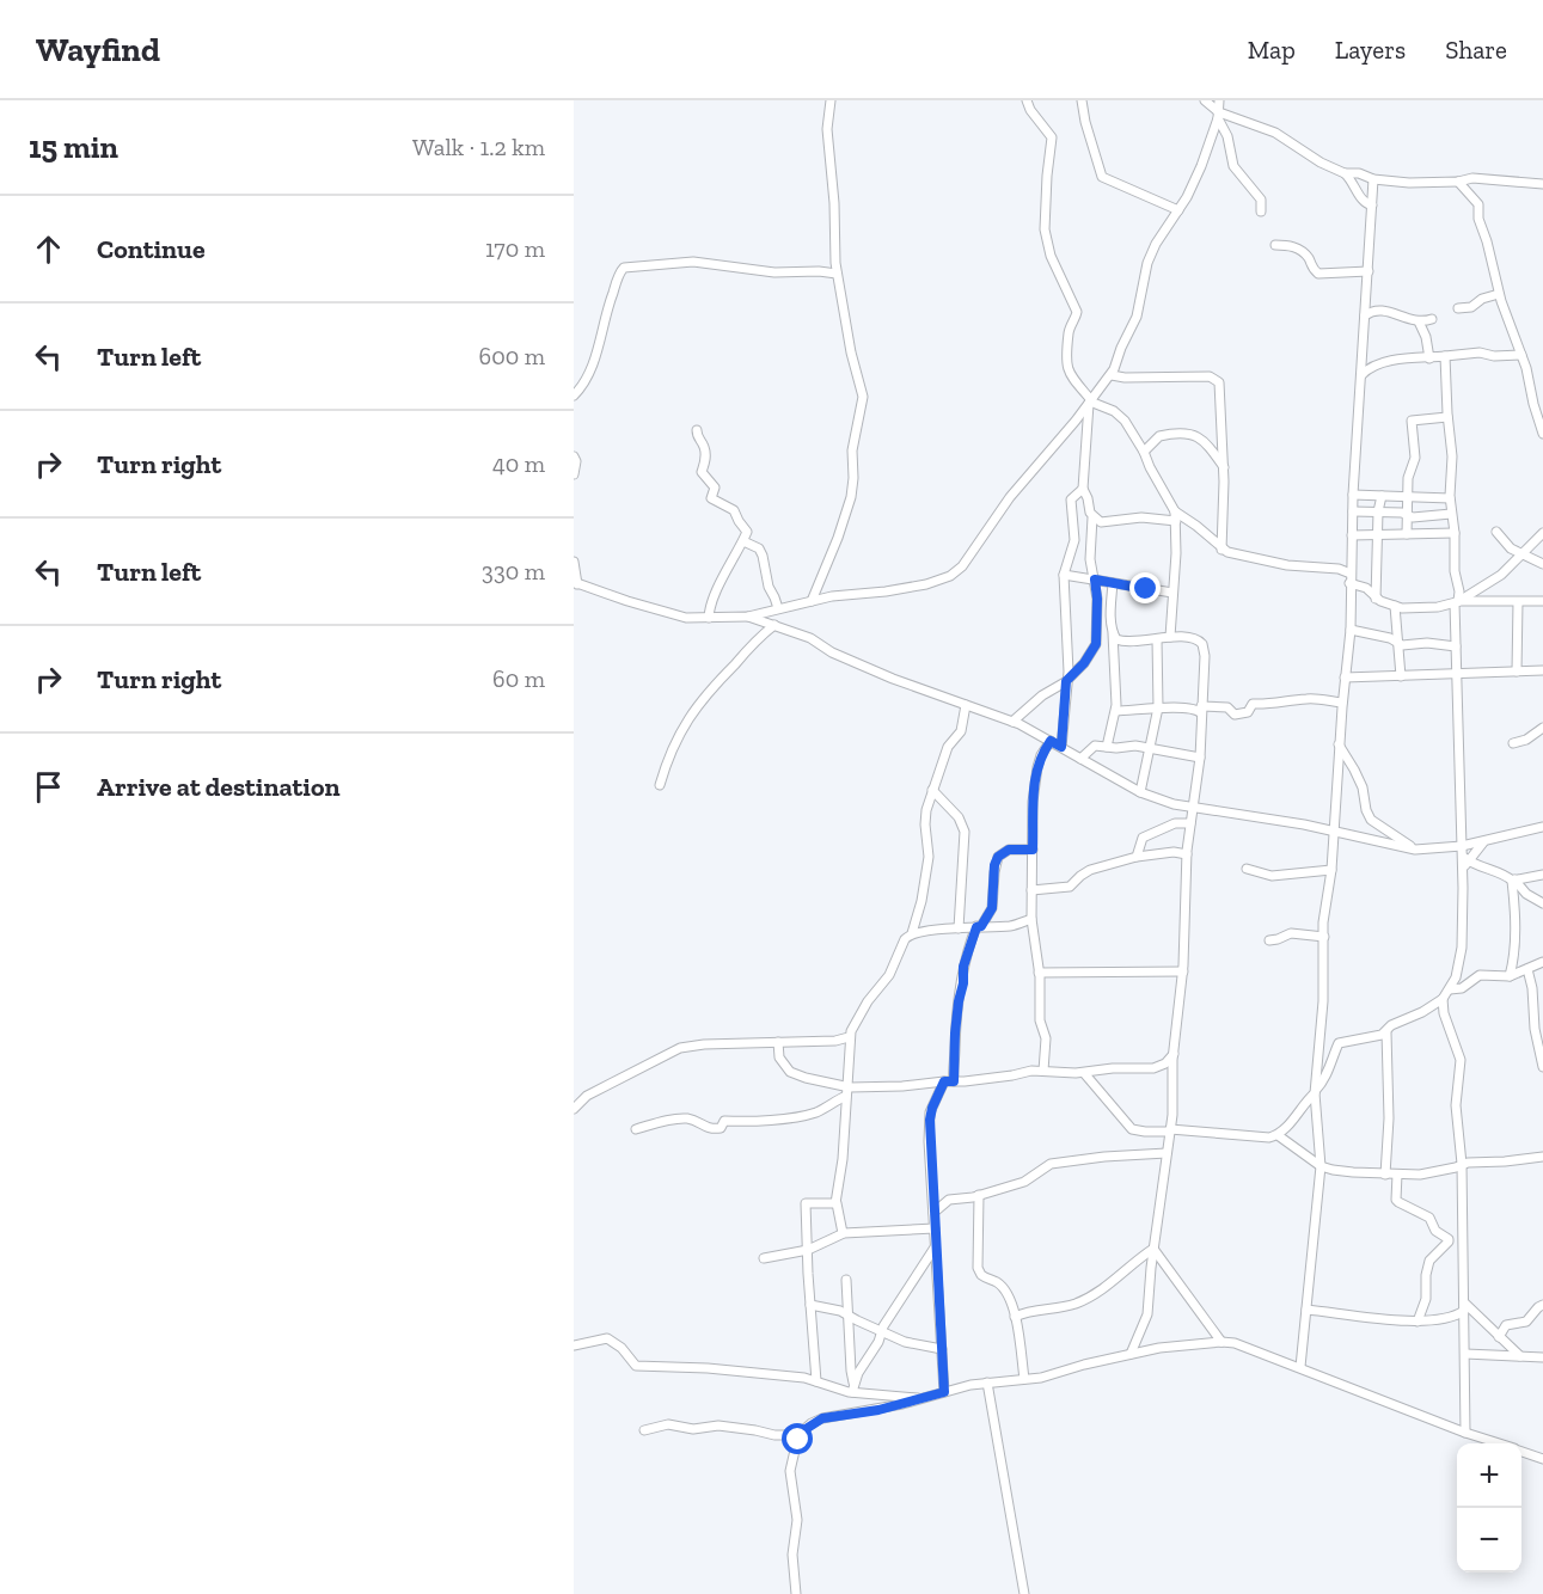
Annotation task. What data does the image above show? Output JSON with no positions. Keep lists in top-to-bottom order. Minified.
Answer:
{"page":{"header":"Wayfind","nav":["Map","Layers","Share"],"heading":["15 min","Walk · 1.2 km"],"list":[["Continue","170 m"],["Turn left","600 m"],["Turn right","40 m"],["Turn left","330 m"],["Turn right","60 m"],"Arrive at destination"],"map_buttons":["+","−"]}}
